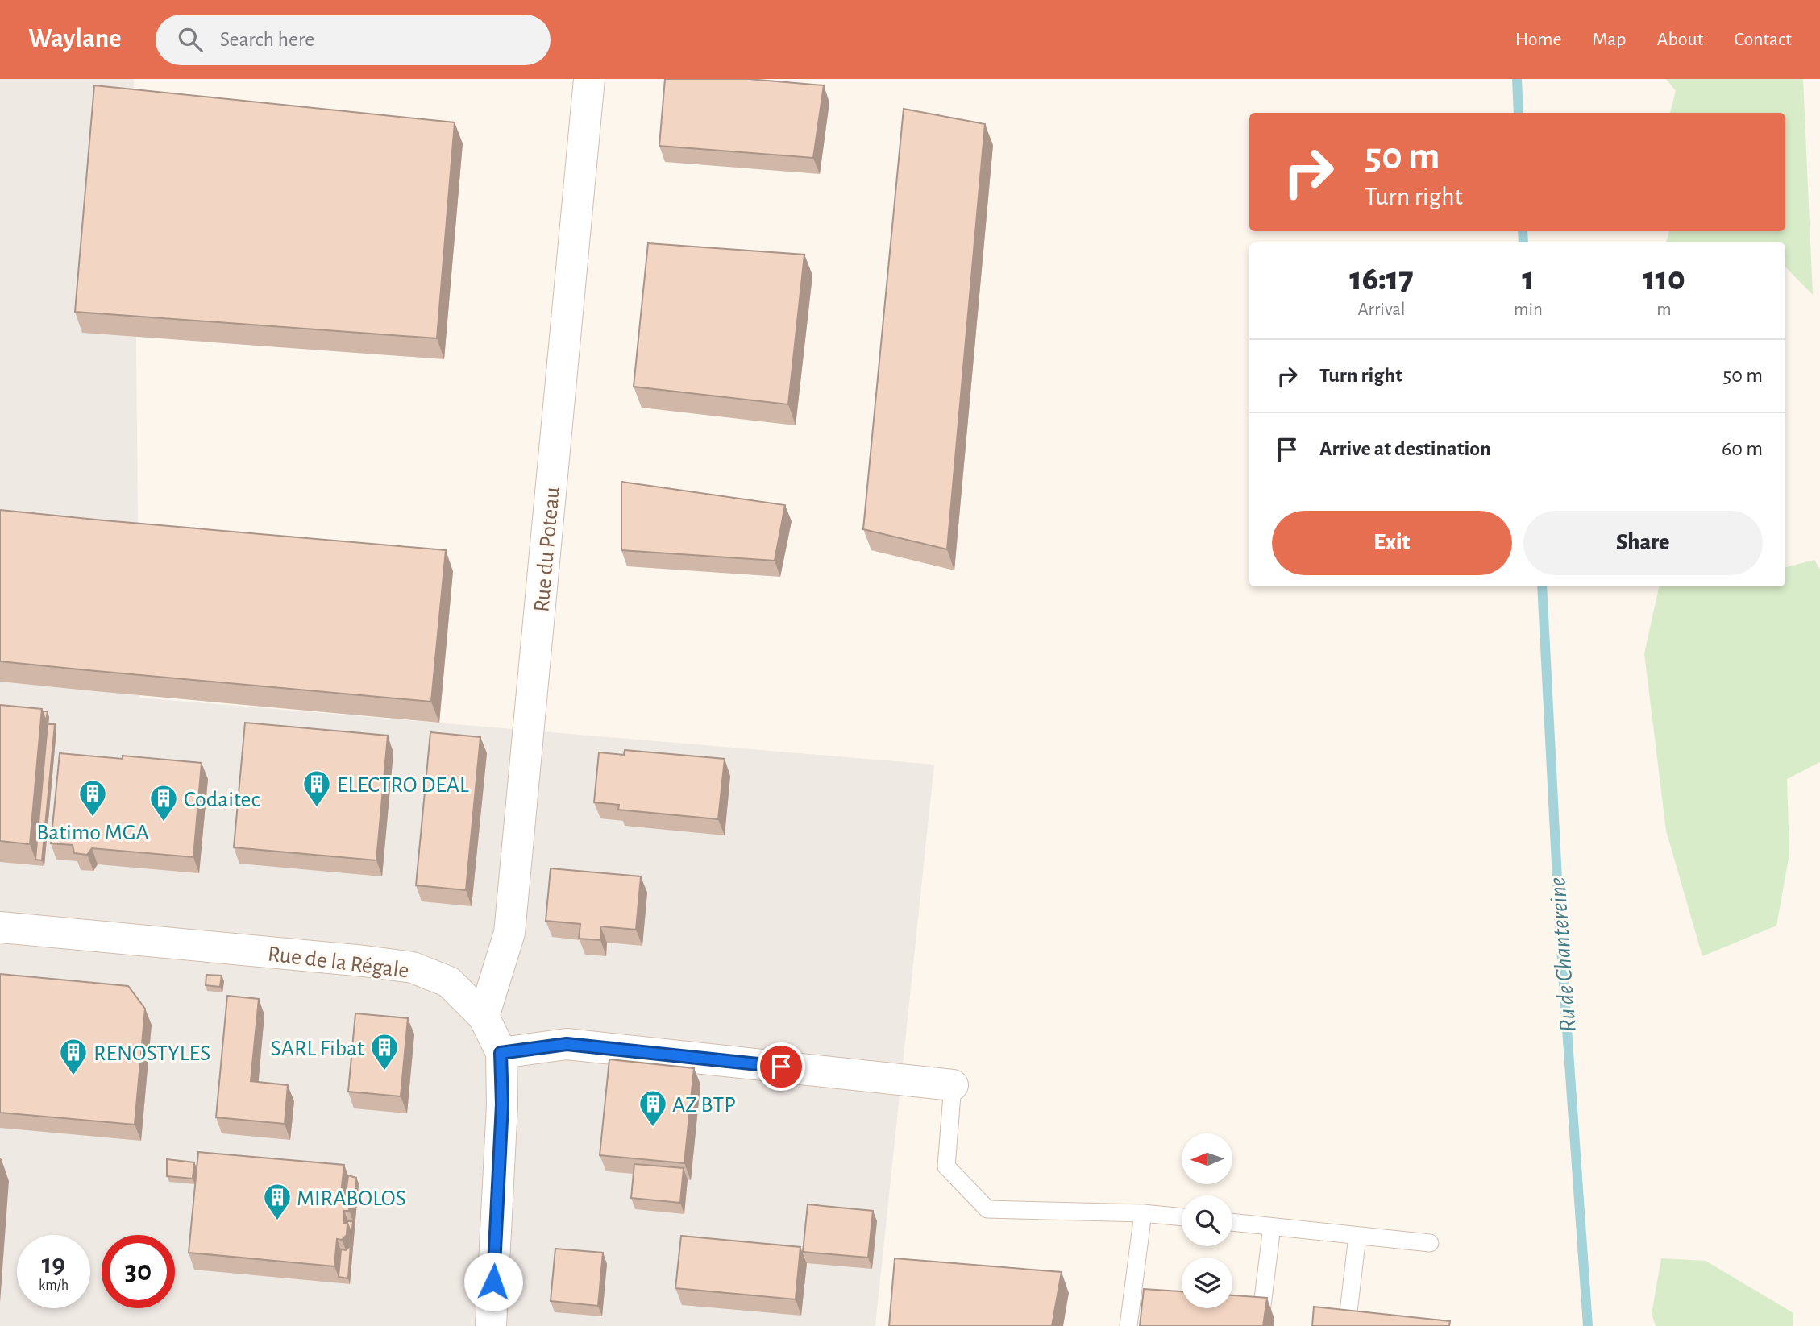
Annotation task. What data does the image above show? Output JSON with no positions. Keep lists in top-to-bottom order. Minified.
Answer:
{"streets":{"street":["Rue du Poteau","Rue de la Régale"]},"crossings":[["Rue du Poteau","Rue de la Régale"]],"water":["Ru de Chantereine"],"places":{"building":["ELECTRO DEAL","Batimo MGA","Codaitec","SARL Fibat","RENOSTYLES","AZ BTP","MIRABOLOS"]},"north":"left","page":{"header":"Waylane","search":"Search here","nav":["Home","Map","About","Contact"],"turn":["50 m","Turn right"],"eta":["16:17","Arrival","1","min","110","m"],"list":[{"name":"Turn right","value":"50 m"},{"name":"Arrive at destination","value":"60 m"}],"buttons":["Exit","Share"],"speed":"19 km/h","limit":"30"}}
